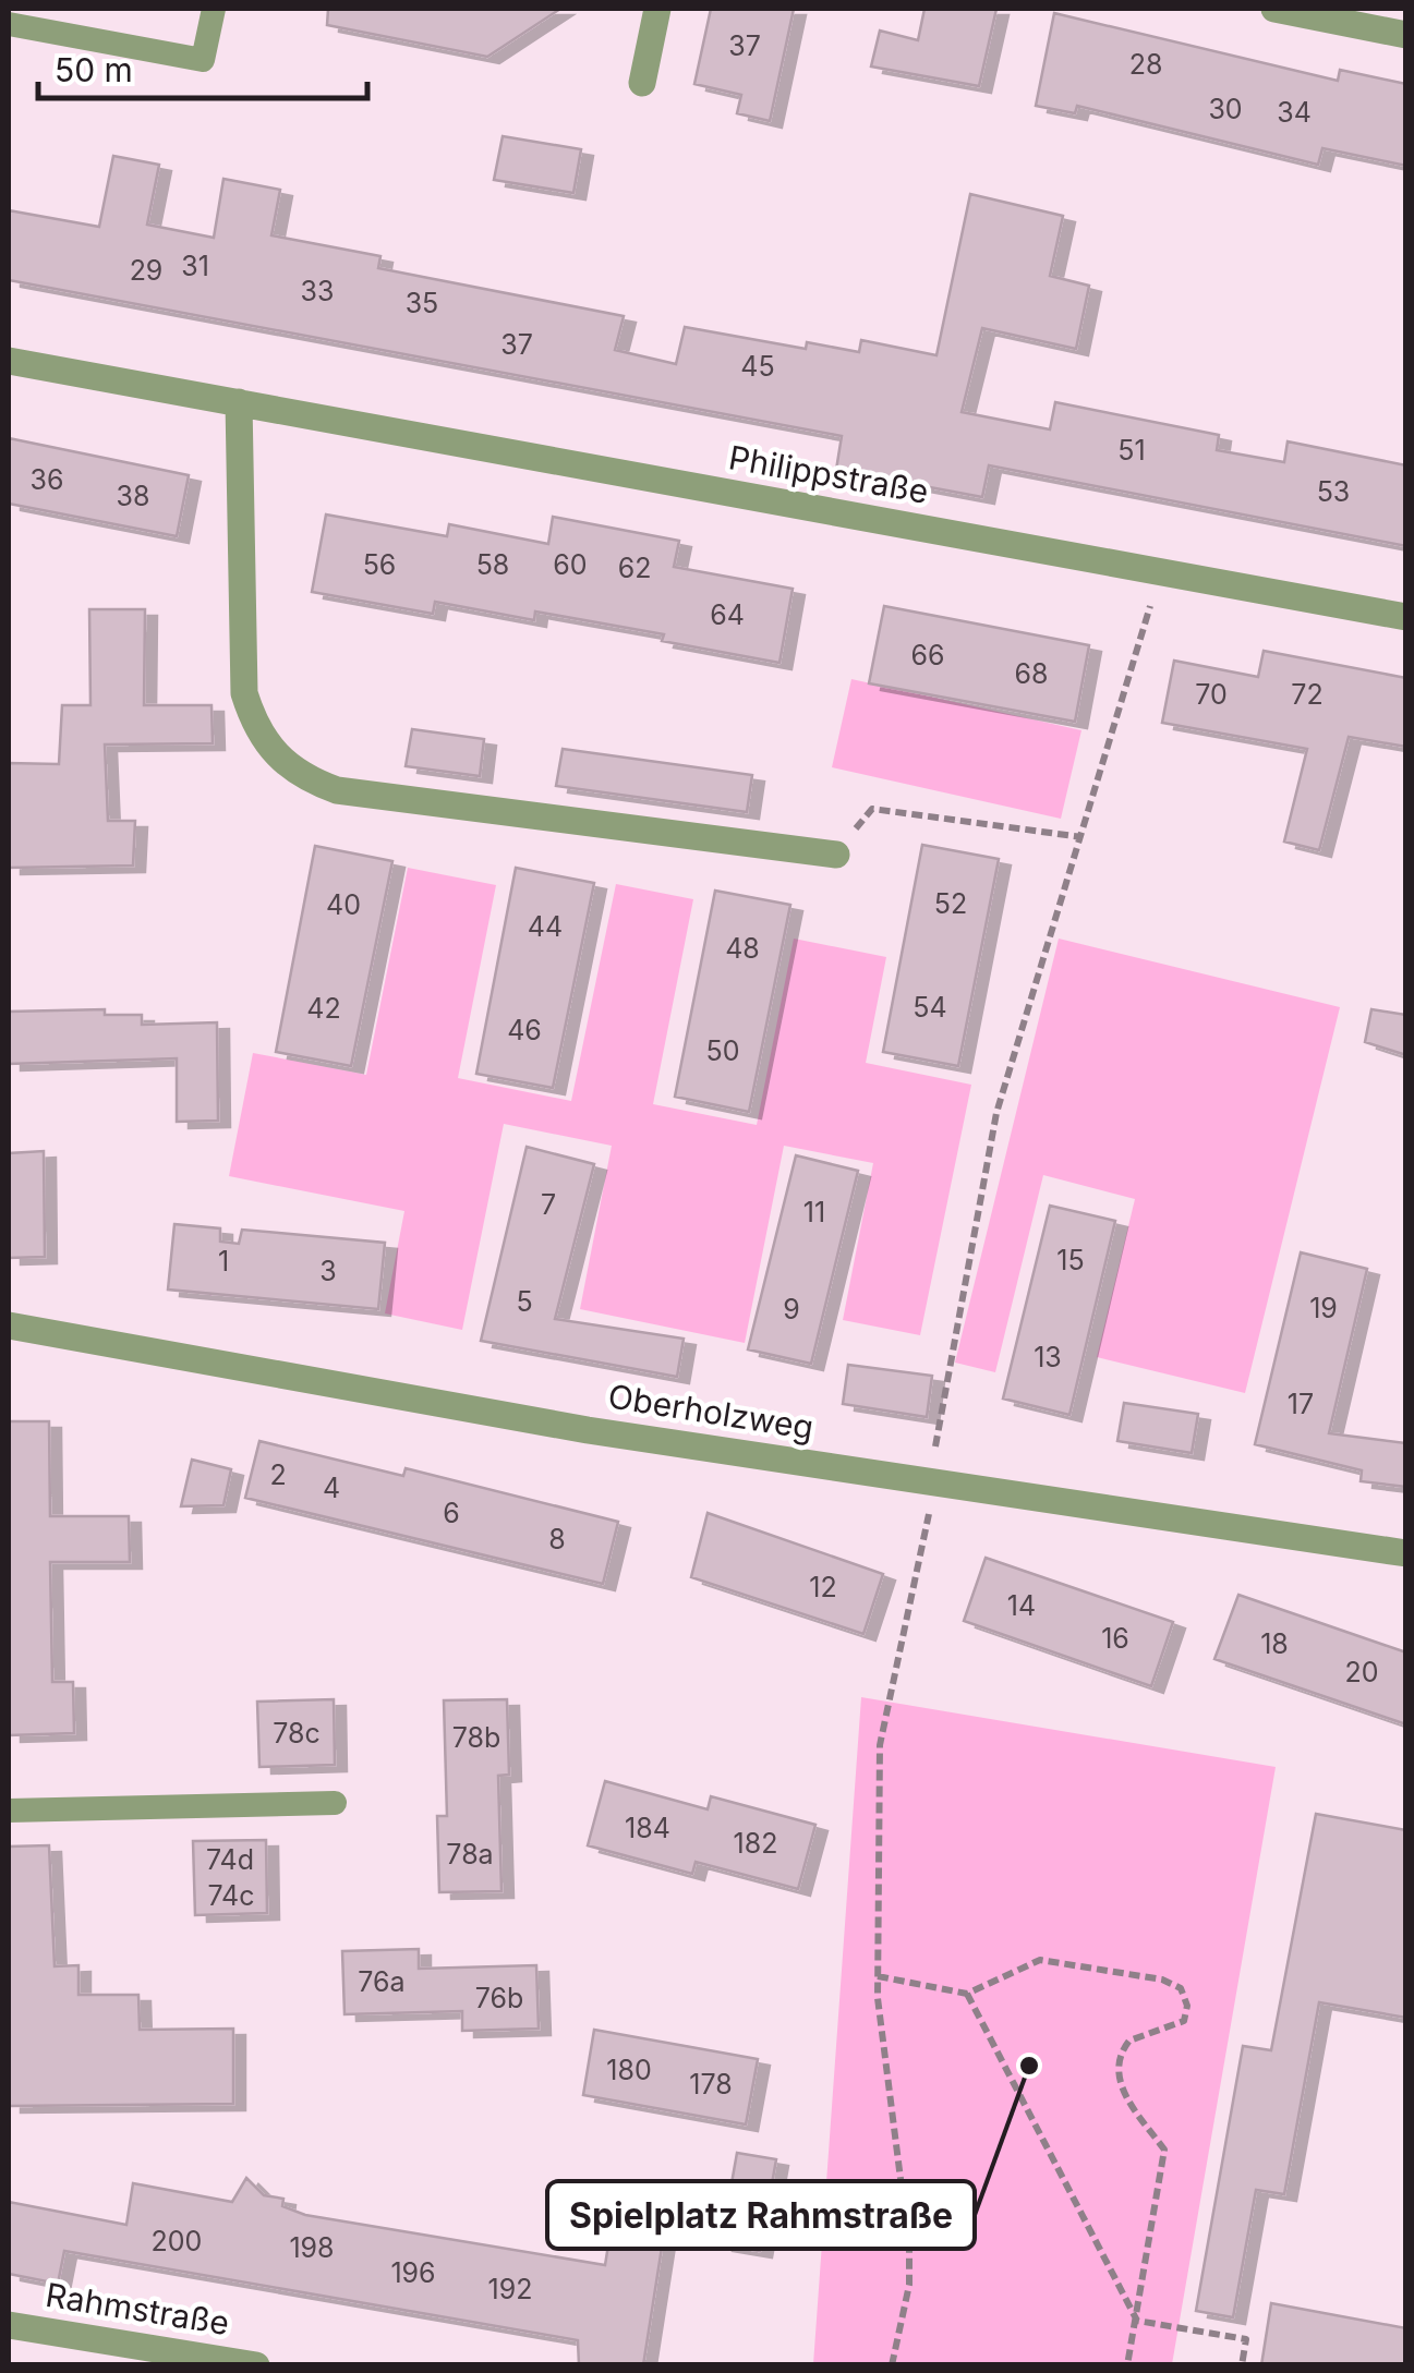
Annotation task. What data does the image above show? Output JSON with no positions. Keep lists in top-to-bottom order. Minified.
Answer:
{"streets":{"street":["Philippstraße","Oberholzweg","Rahmstraße"]},"places":["Spielplatz Rahmstraße"],"house_numbers":["37","28","30","34","31","29","33","35","37","45","51","36","53","38","56","58","60","62","64","66","68","70","72","52","40","44","48","54","42","46","50","7","11","15","1","3","5","19","9","13","17","2","4","6","8","12","14","16","18","20","78c","78b","184","182","78a","74d","74c","76a","76b","180","178","200","198","196","192"],"scale_bar":"50 m"}
